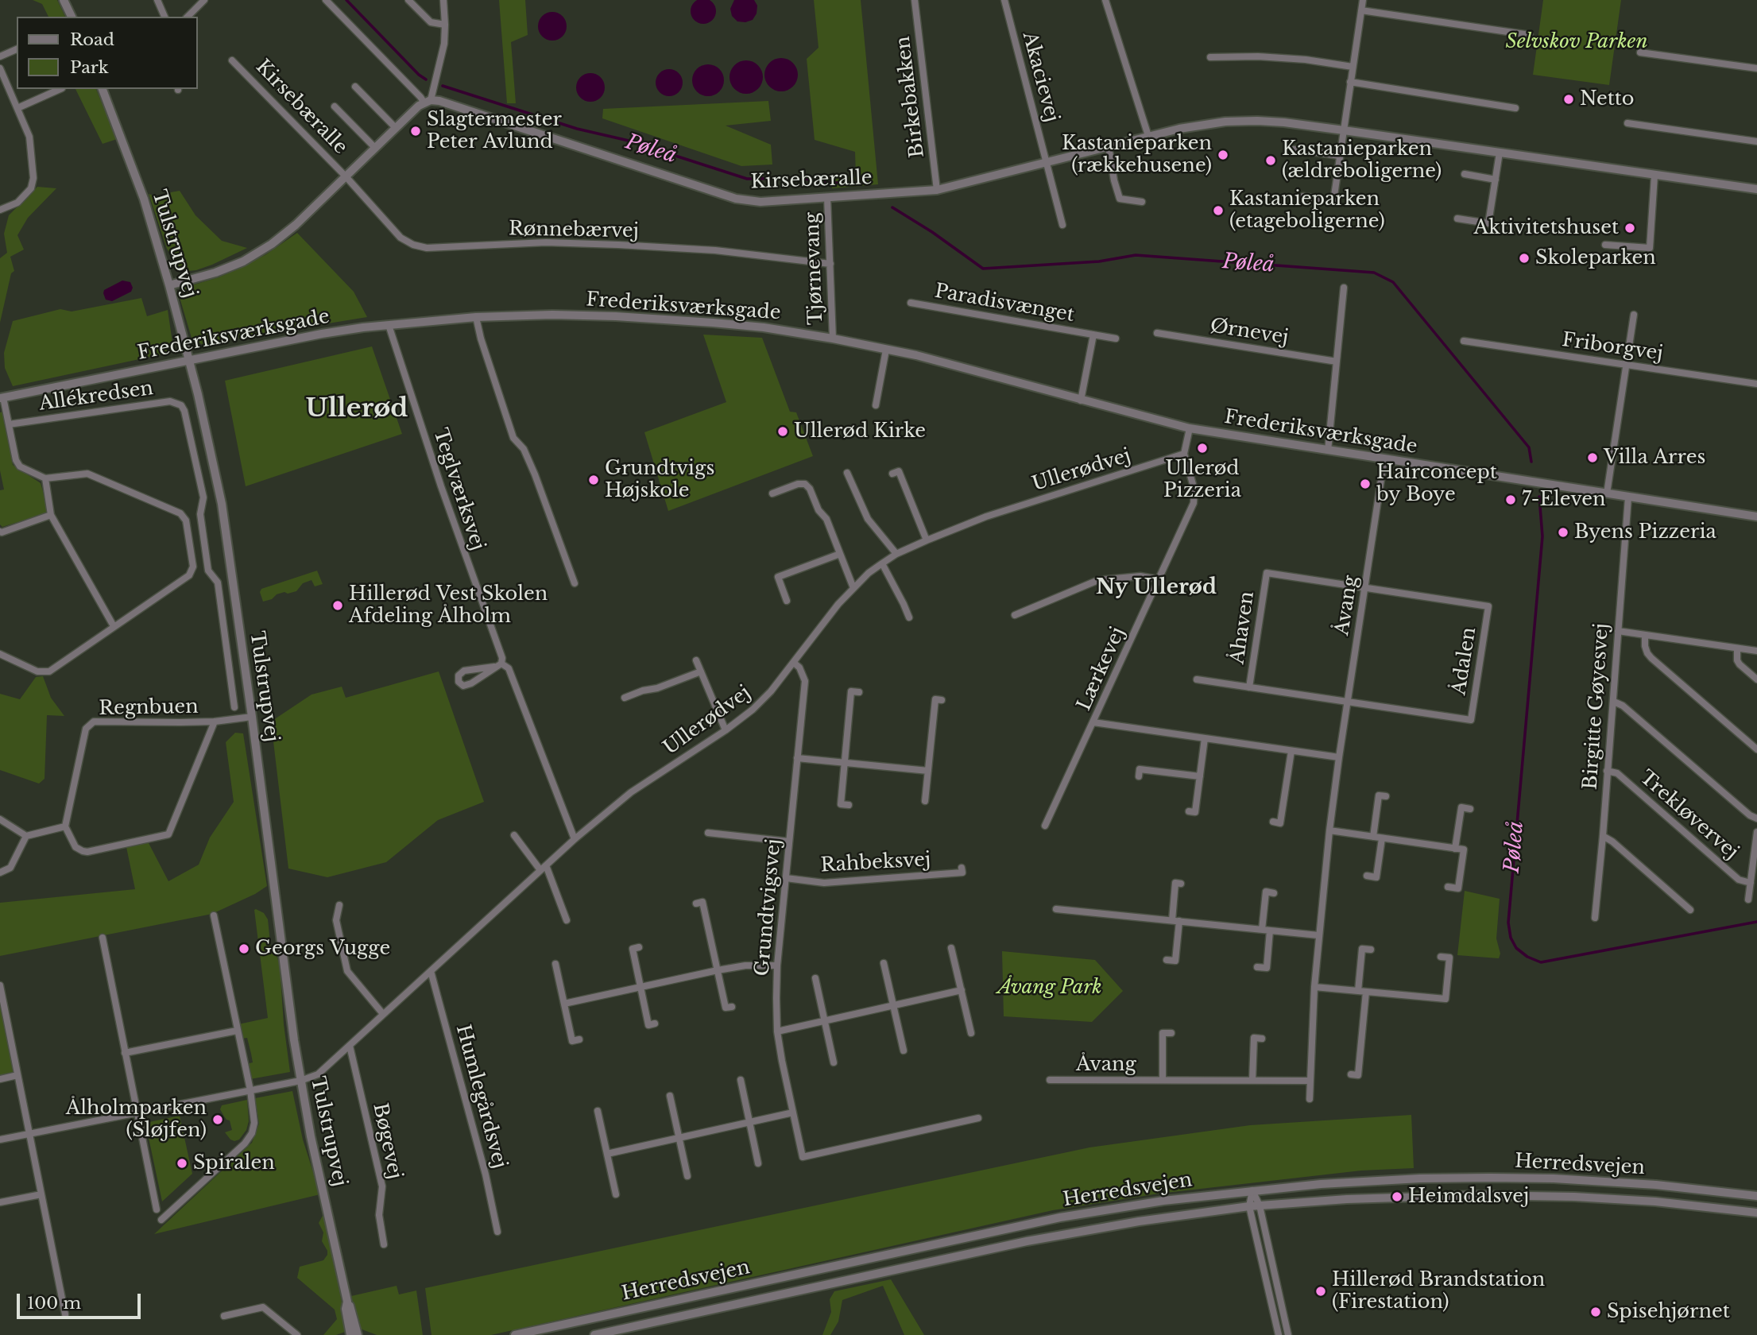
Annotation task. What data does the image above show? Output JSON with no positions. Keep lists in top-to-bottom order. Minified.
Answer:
{"streets":{"street":["Akacievej","Birkebakken","Kirsebæralle","Rønnebærvej","Tulstrupvej","Tjørnevang","Paradisvænget","Frederiksværksgade","Ørnevej","Friborgvej","Allékredsen","Ullerødvej","Teglværksvej","Åvang","Åhaven","Ådalen","Lærkevej","Birgitte Gøyesvej","Regnbuen","Trekløvervej","Rahbeksvej","Grundtvigsvej","Humlegårdsvej","Bøgevej","Herredsvejen"]},"crossings":[["Akacievej","Kirsebæralle"],["Birkebakken","Kirsebæralle"],["Kirsebæralle","Rønnebærvej"],["Kirsebæralle","Tulstrupvej"],["Kirsebæralle","Tjørnevang"],["Rønnebærvej","Tjørnevang"],["Tulstrupvej","Frederiksværksgade"],["Tulstrupvej","Ullerødvej"],["Tulstrupvej","Regnbuen"],["Tjørnevang","Frederiksværksgade"],["Paradisvænget","Frederiksværksgade"],["Frederiksværksgade","Teglværksvej"],["Frederiksværksgade","Åvang"],["Frederiksværksgade","Lærkevej"],["Frederiksværksgade","Birgitte Gøyesvej"],["Ullerødvej","Teglværksvej"],["Ullerødvej","Lærkevej"],["Ullerødvej","Grundtvigsvej"],["Ullerødvej","Humlegårdsvej"],["Ullerødvej","Bøgevej"],["Åvang","Åhaven"],["Åvang","Ådalen"],["Åhaven","Ådalen"],["Birgitte Gøyesvej","Trekløvervej"],["Rahbeksvej","Grundtvigsvej"]],"districts":["Ullerød","Ny Ullerød"],"water":["Pøleå"],"parks":["Selvskov Parken","Åvang Park"],"places":["Netto","Slagtermester Peter Avlund","Kastanieparken (rækkehusene)","Kastanieparken (ældreboligerne)","Kastanieparken (etageboligerne)","Aktivitetshuset","Skoleparken","Ullerød Kirke","Ullerød Pizzeria","Villa Arres","Grundtvigs Højskole","Hairconcept by Boye","7-Eleven","Byens Pizzeria","Hillerød Vest Skolen Afdeling Ålholm","Georgs Vugge","Ålholmparken (Sløjfen)","Spiralen","Heimdalsvej","Hillerød Brandstation (Firestation)","Spisehjørnet"],"legend":["Road","Park"],"scale_bar":"100 m"}
